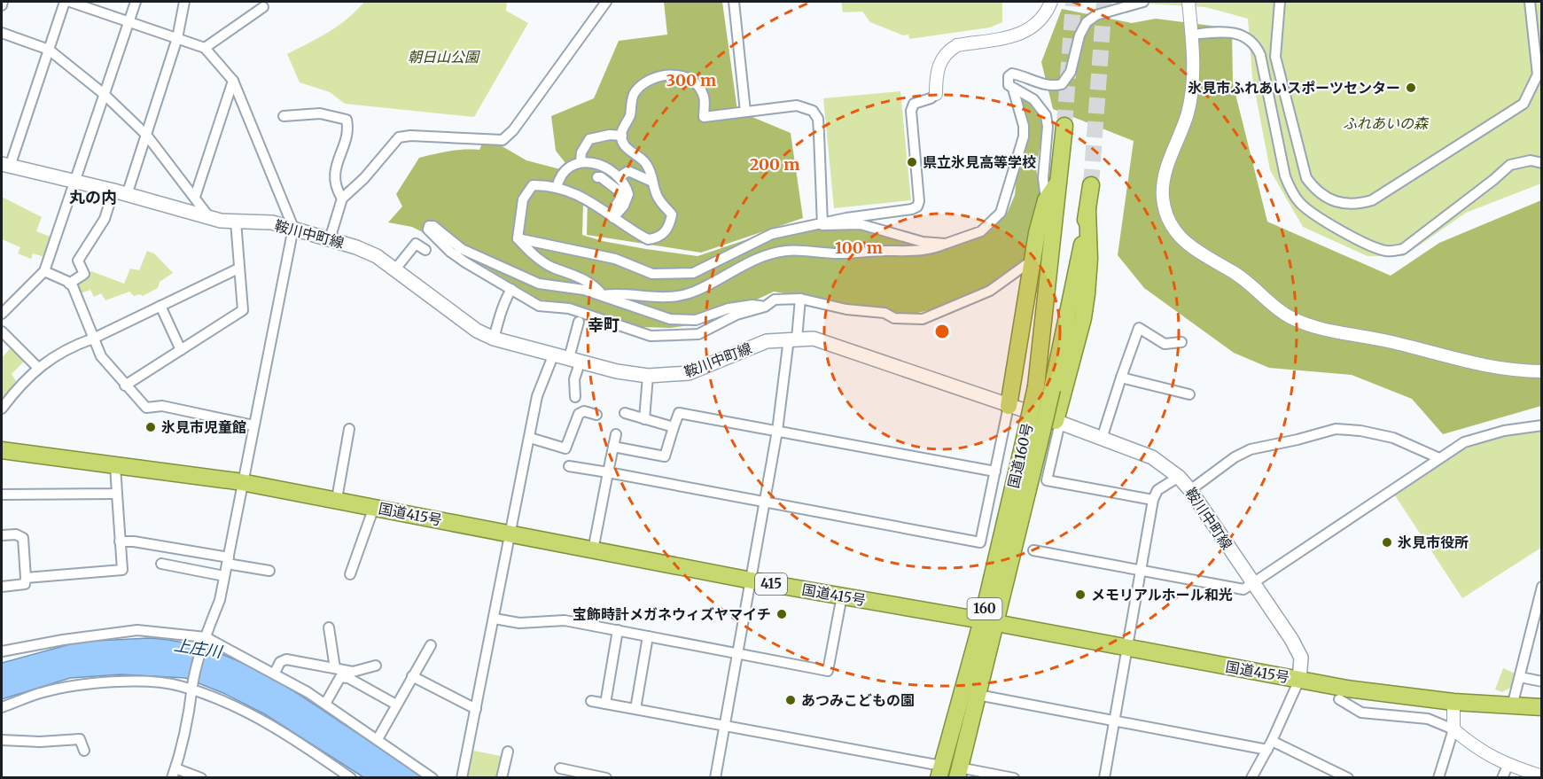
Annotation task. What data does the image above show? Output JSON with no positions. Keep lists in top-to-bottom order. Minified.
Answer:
{"streets":{"highway":["国道160号","国道415号","415","160"],"main road":["鞍川中町線"]},"crossings":[["鞍川中町線","国道415号"],["国道160号","国道415号"]],"districts":["丸の内","幸町"],"water":["上庄川"],"parks":["朝日山公園","ふれあいの森"],"places":["氷見市ふれあいスポーツセンター","県立氷見高等学校","氷見市児童館","氷見市役所","メモリアルホール和光","宝飾時計メガネウィズヤマイチ","あつみこどもの園"],"rings":["300 m","200 m","100 m"]}
